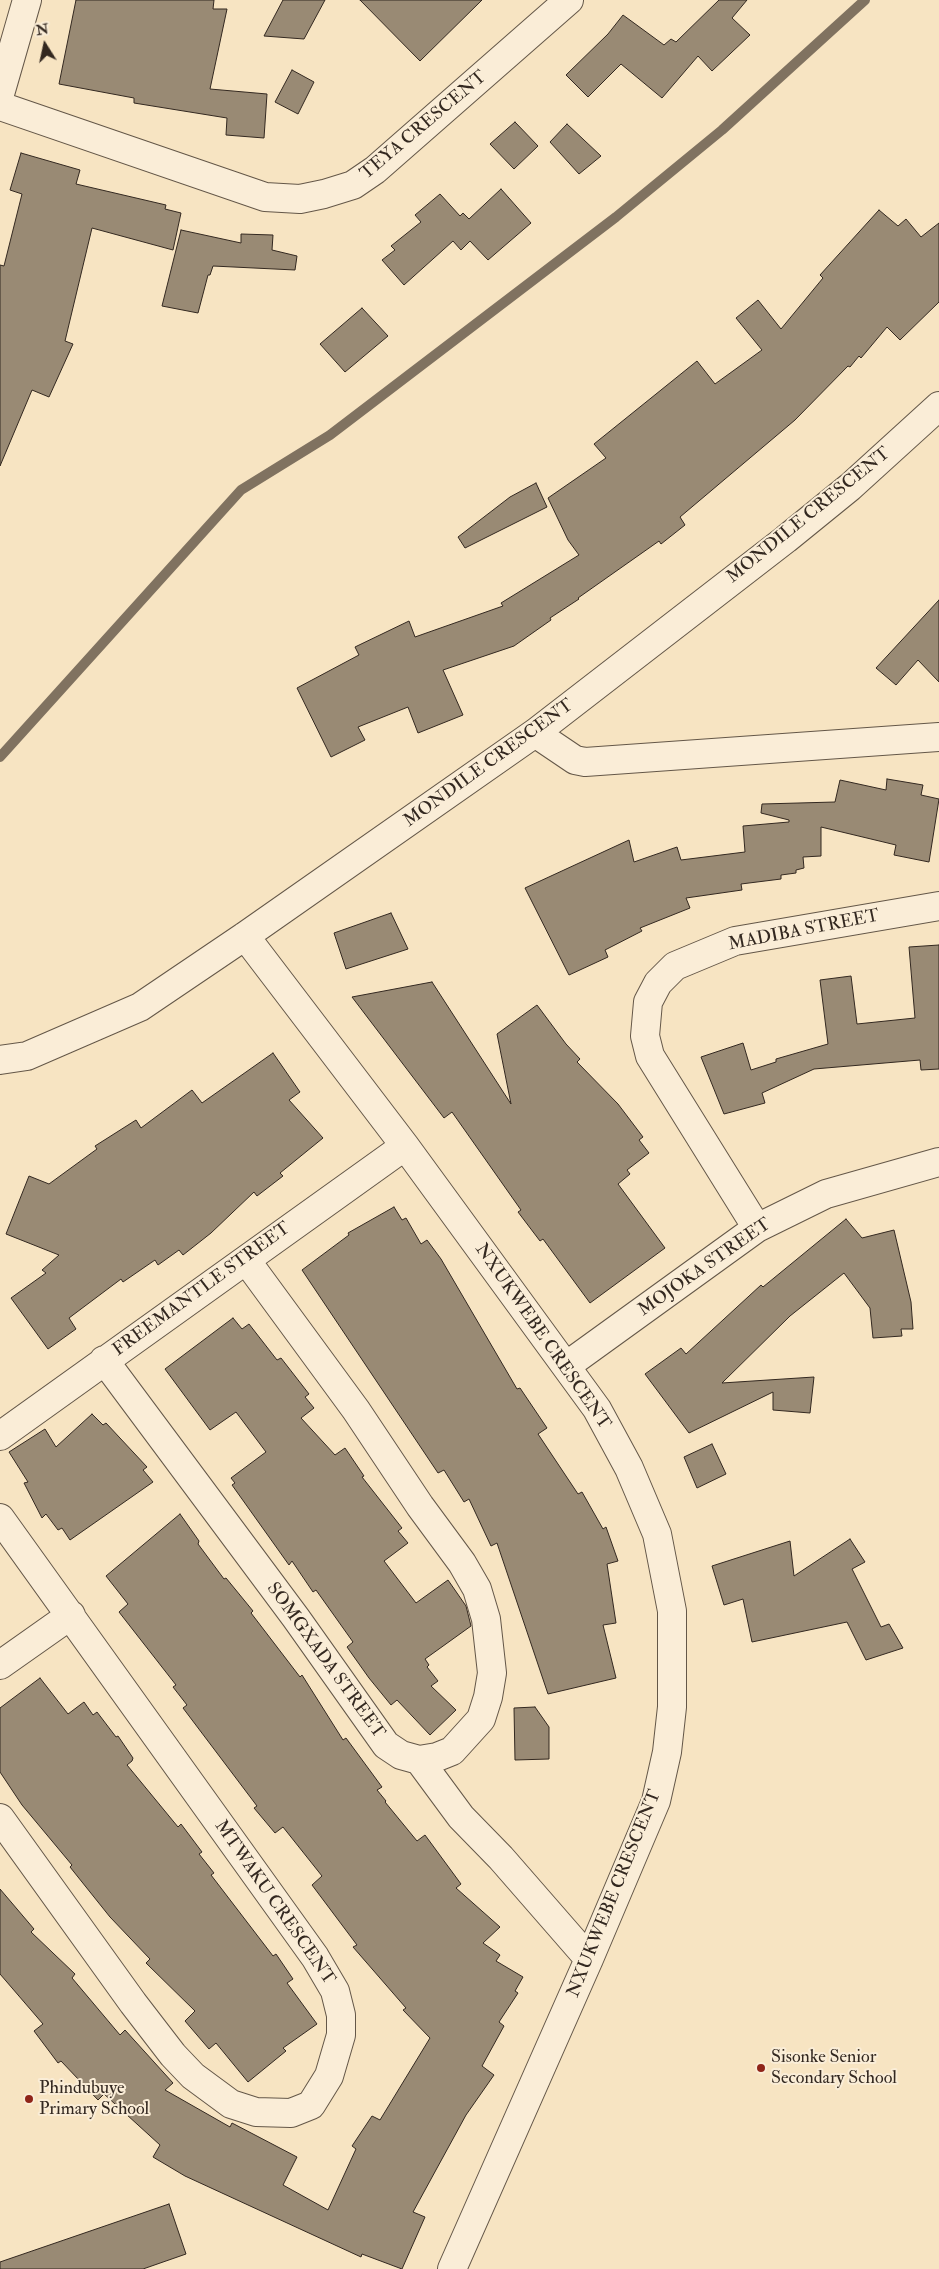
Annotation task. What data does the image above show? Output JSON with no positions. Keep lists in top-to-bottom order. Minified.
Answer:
{"streets":{"street":["TEYA CRESCENT","MONDILE CRESCENT","MADIBA STREET","MOJOKA STREET","FREEMANTLE STREET","NXUKWEBE CRESCENT","SOMGXADA STREET","MTWAKU CRESCENT"]},"crossings":[["MONDILE CRESCENT","NXUKWEBE CRESCENT"],["MADIBA STREET","MOJOKA STREET"],["MOJOKA STREET","NXUKWEBE CRESCENT"],["FREEMANTLE STREET","NXUKWEBE CRESCENT"],["FREEMANTLE STREET","SOMGXADA STREET"]],"places":["Sisonke Senior Secondary School","Phindubuye Primary School"],"north":"top"}
